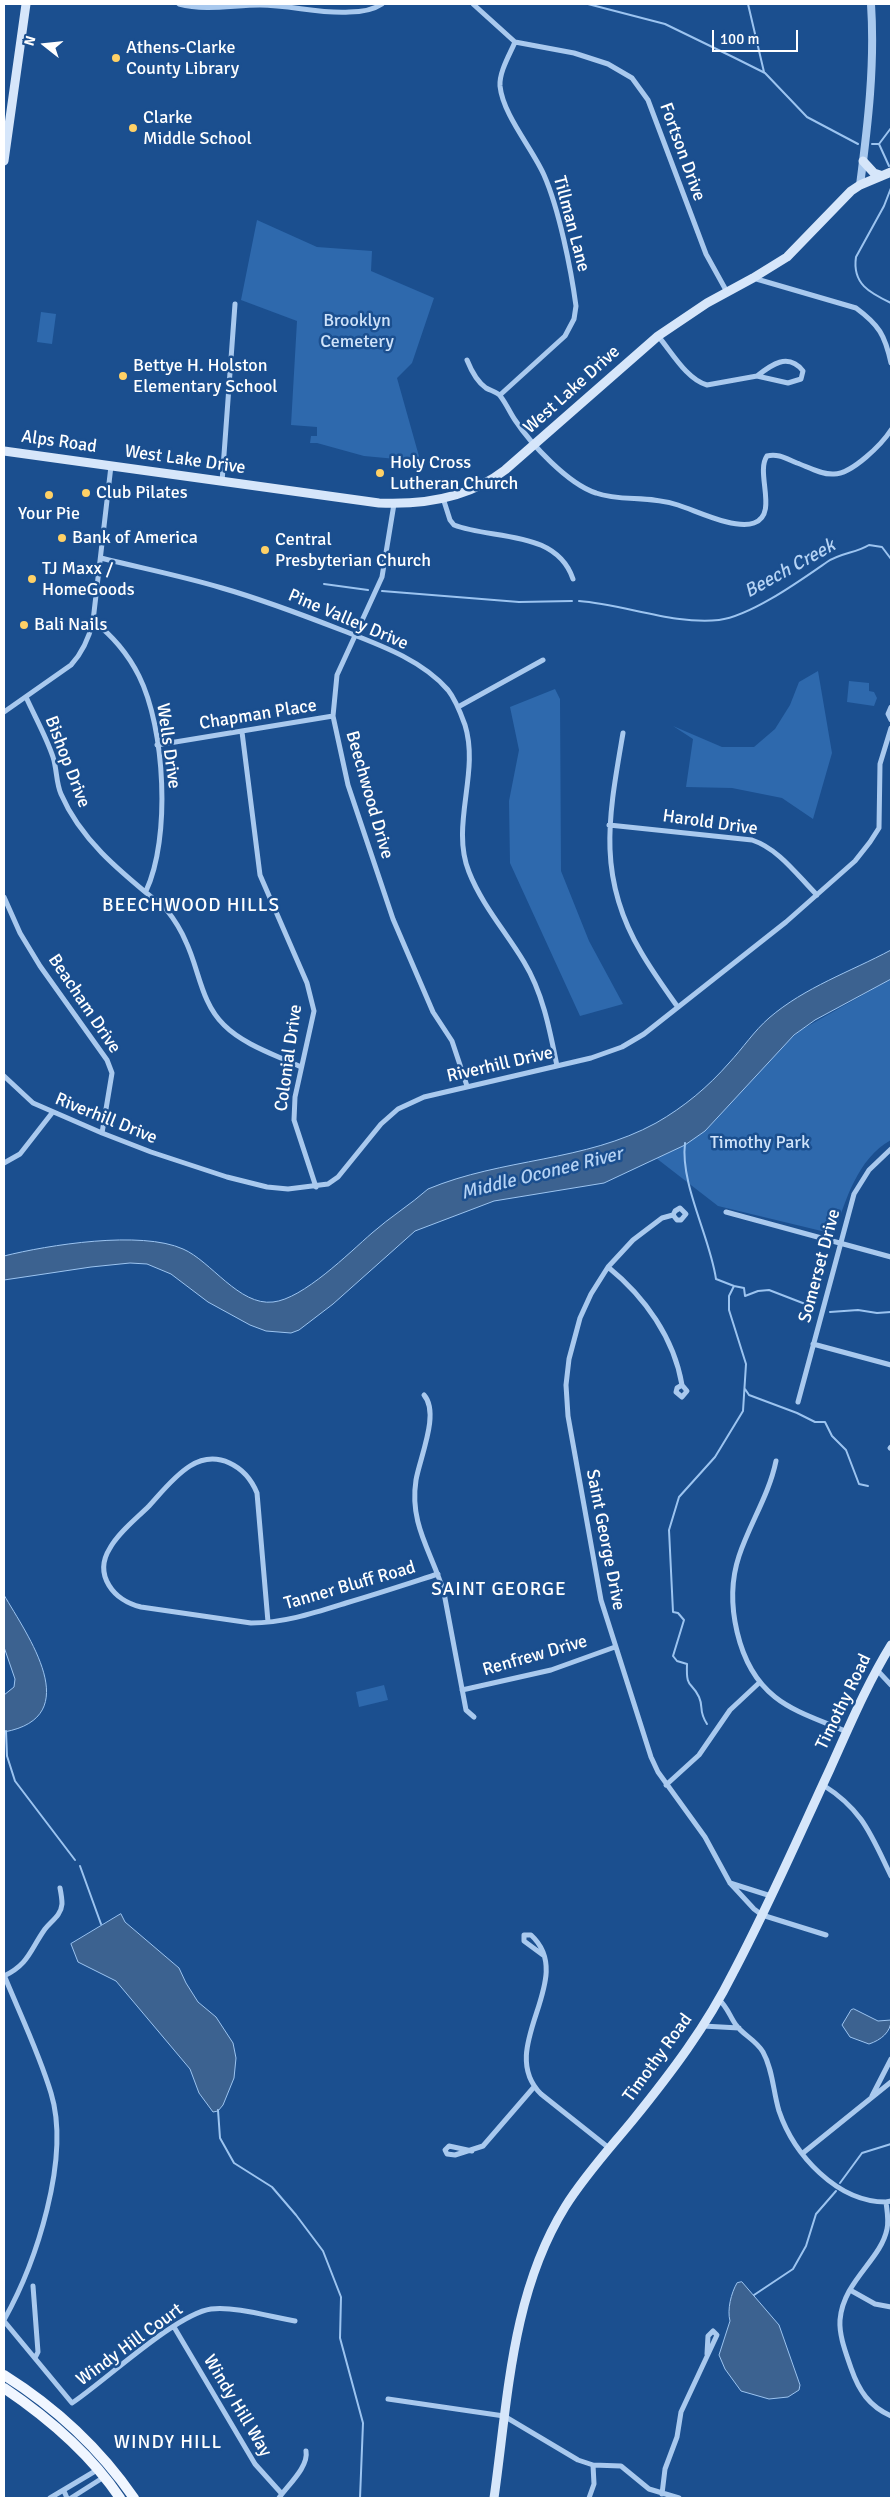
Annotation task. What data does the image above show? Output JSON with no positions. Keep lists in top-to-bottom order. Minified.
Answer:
{"streets":{"main road":["West Lake Drive","Alps Road","Timothy Road"],"street":["Fortson Drive","Tillman Lane","Pine Valley Drive","Chapman Place","Wells Drive","Bishop Drive","Beechwood Drive","Harold Drive","Beacham Drive","Colonial Drive","Riverhill Drive","Somerset Drive","Saint George Drive","Tanner Bluff Road","Renfrew Drive","Windy Hill Court","Windy Hill Way"]},"crossings":[["Fortson Drive","Tillman Lane"],["Fortson Drive","West Lake Drive"],["West Lake Drive","Alps Road"],["West Lake Drive","Beechwood Drive"],["Pine Valley Drive","Beechwood Drive"],["Pine Valley Drive","Riverhill Drive"],["Chapman Place","Wells Drive"],["Chapman Place","Beechwood Drive"],["Chapman Place","Colonial Drive"],["Wells Drive","Bishop Drive"],["Bishop Drive","Colonial Drive"],["Beechwood Drive","Riverhill Drive"],["Harold Drive","Riverhill Drive"],["Beacham Drive","Riverhill Drive"],["Colonial Drive","Riverhill Drive"],["Saint George Drive","Renfrew Drive"],["Saint George Drive","Timothy Road"],["Tanner Bluff Road","Renfrew Drive"],["Windy Hill Court","Windy Hill Way"]],"districts":["BEECHWOOD HILLS","SAINT GEORGE","WINDY HILL"],"water":["Beech Creek","Middle Oconee River"],"parks":["Brooklyn Cemetery","Timothy Park"],"places":["Athens-Clarke County Library","Clarke Middle School","Bettye H. Holston Elementary School","Holy Cross Lutheran Church","Club Pilates","Your Pie","Bank of America","Central Presbyterian Church","TJ Maxx / HomeGoods","Bali Nails"],"scale_bar":"100 m","north":"left"}
